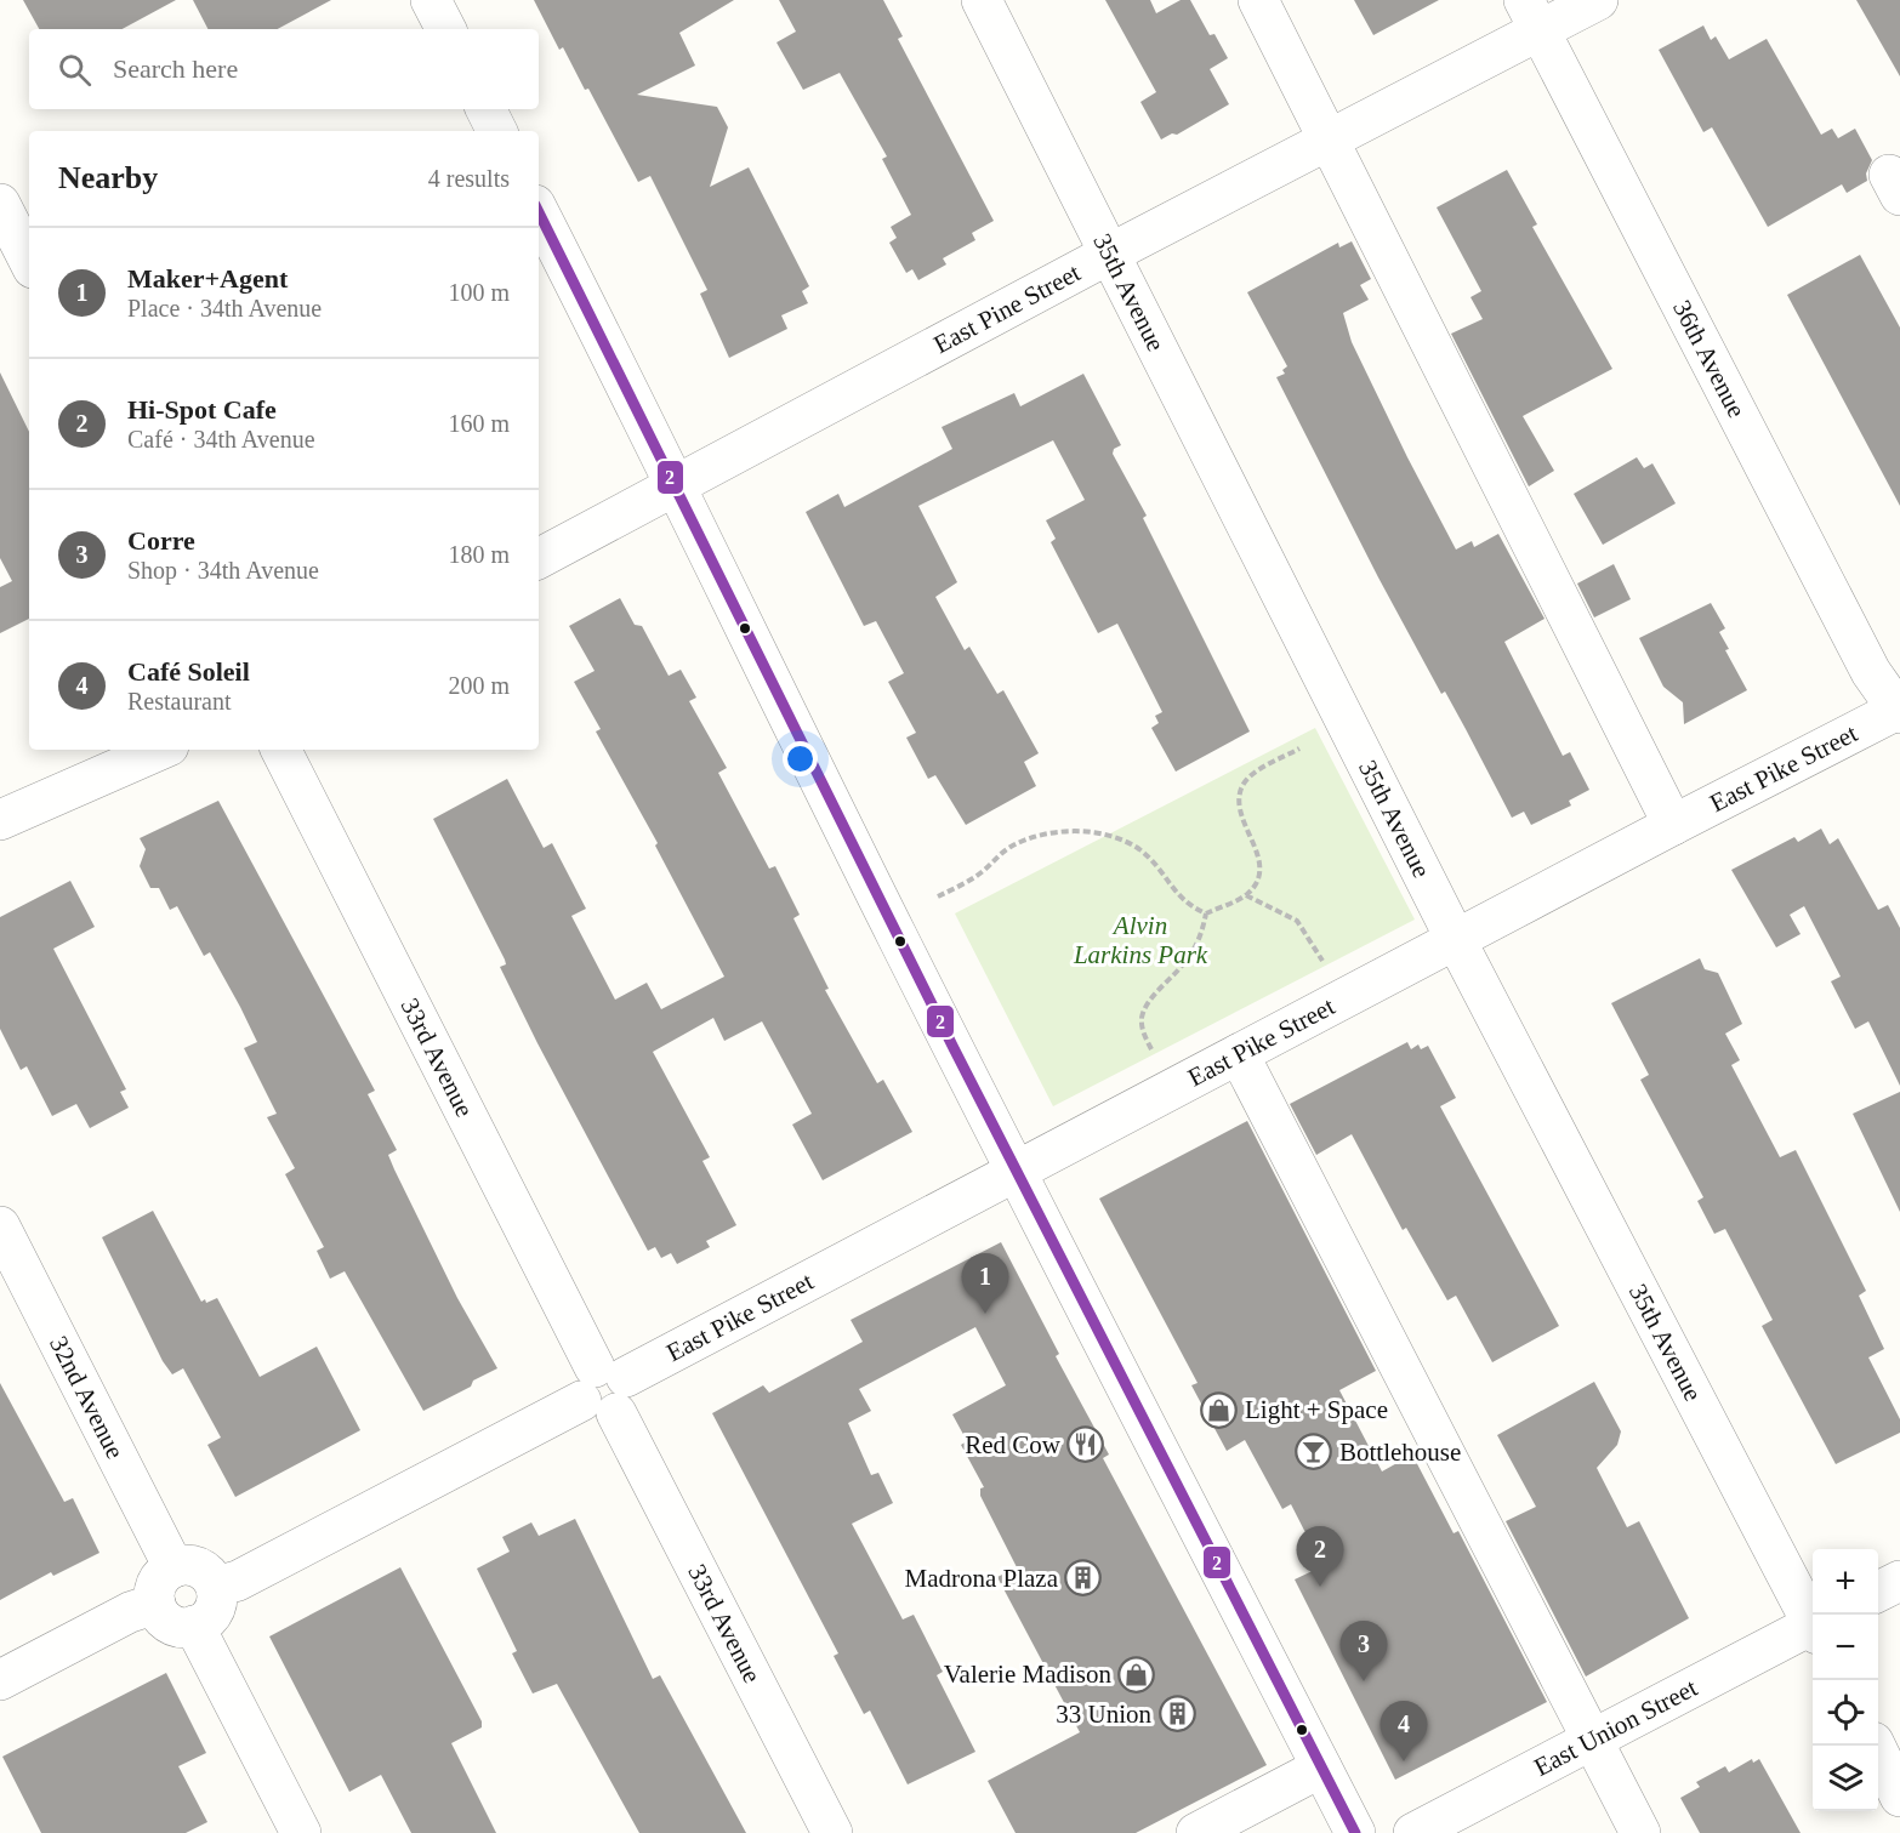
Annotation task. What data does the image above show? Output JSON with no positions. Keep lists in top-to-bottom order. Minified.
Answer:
{"streets":{"street":["35th Avenue","East Pine Street","36th Avenue","East Pike Street","33rd Avenue","32nd Avenue","East Union Street"]},"crossings":[["35th Avenue","East Pine Street"],["35th Avenue","East Pike Street"],["East Pine Street","36th Avenue"],["36th Avenue","East Pike Street"],["East Pike Street","33rd Avenue"],["East Pike Street","32nd Avenue"]],"parks":["Alvin Larkins Park"],"places":{"shop":["Light + Space","Valerie Madison"],"restaurant":["Red Cow"],"bar":["Bottlehouse"],"building":["Madrona Plaza","33 Union"]},"lines":["transit line 2"],"page":{"search":"Search here","heading":["Nearby","4 results"],"list":[{"mark":"1","name":"Maker+Agent","note":"Place · 34th Avenue","value":"100 m"},{"mark":"2","name":"Hi-Spot Cafe","note":"Café · 34th Avenue","value":"160 m"},{"mark":"3","name":"Corre","note":"Shop · 34th Avenue","value":"180 m"},{"mark":"4","name":"Café Soleil","note":"Restaurant","value":"200 m"}],"pins":["1","2","3","4"],"map_buttons":["+","−"]}}
